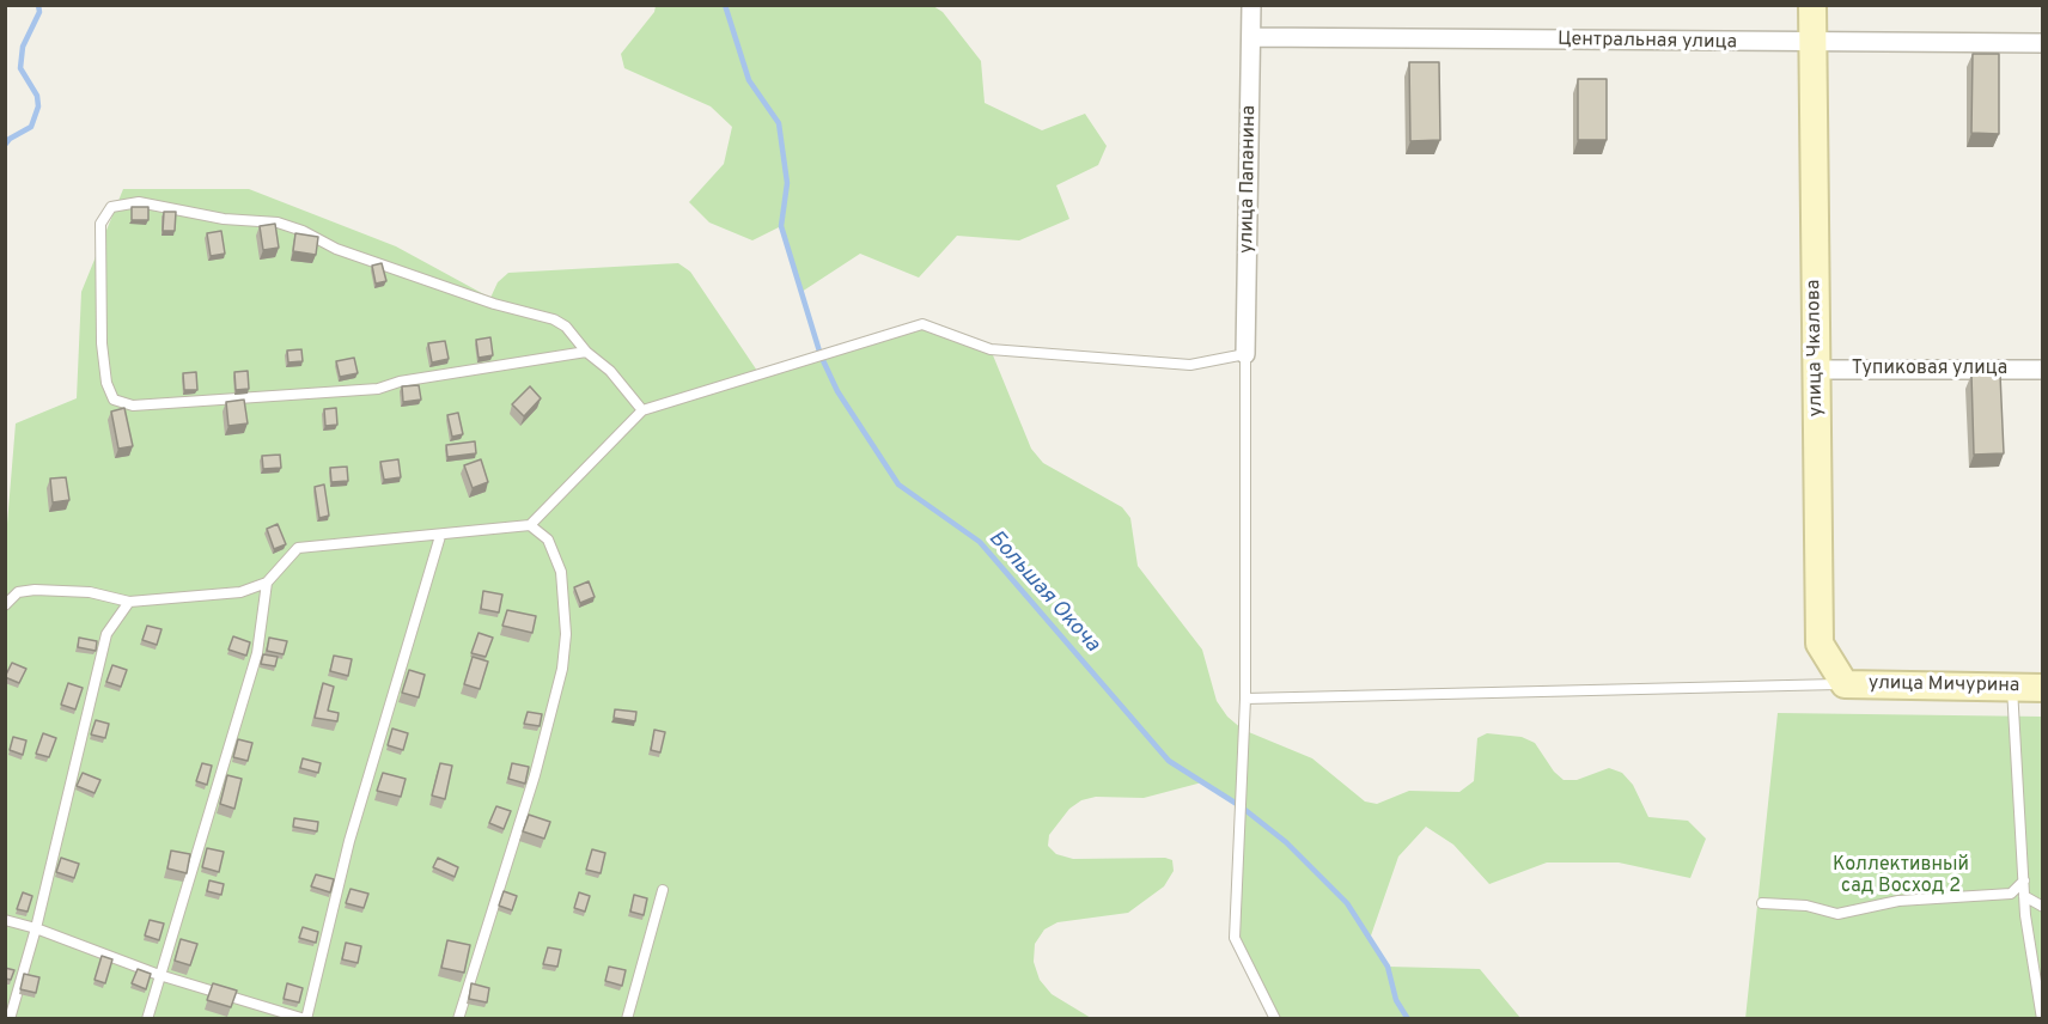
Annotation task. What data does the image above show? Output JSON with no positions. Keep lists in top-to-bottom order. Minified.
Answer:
{"streets":{"street":["Центральная улица","улица Папанина","улица Чкалова","Тупиковая улица","улица Мичурина"]},"crossings":[["Центральная улица","улица Папанина"],["Центральная улица","улица Чкалова"],["улица Чкалова","Тупиковая улица"],["улица Чкалова","улица Мичурина"]],"water":["Большая Окоча"],"parks":["Коллективный сад Восход 2"]}
